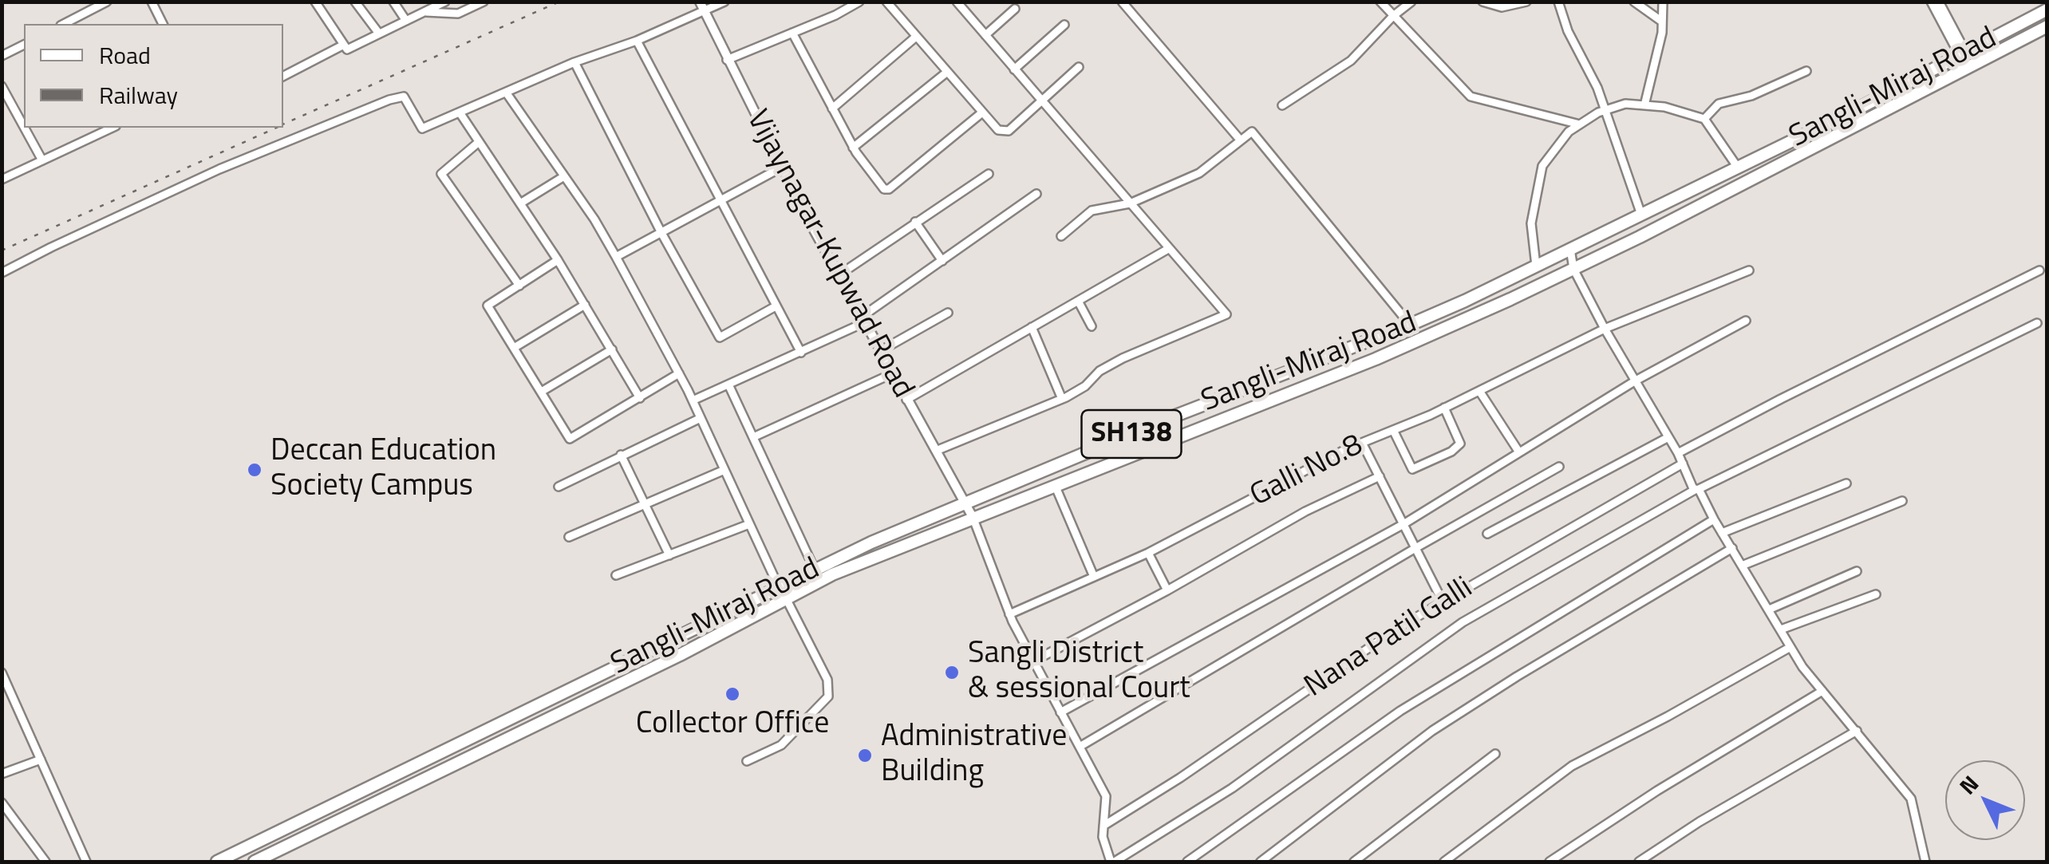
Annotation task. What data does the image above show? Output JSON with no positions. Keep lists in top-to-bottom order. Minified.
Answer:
{"streets":{"highway":["Sangli-Miraj Road","SH138"],"street":["Vijaynagar-Kupwad Road","Galli No.8","Nana Patil Galli"]},"crossings":[["Sangli-Miraj Road","Vijaynagar-Kupwad Road"]],"places":["Deccan Education Society Campus","Sangli District & sessional Court","Collector Office","Administrative Building"],"legend":["Road","Railway"],"north":"top left"}
